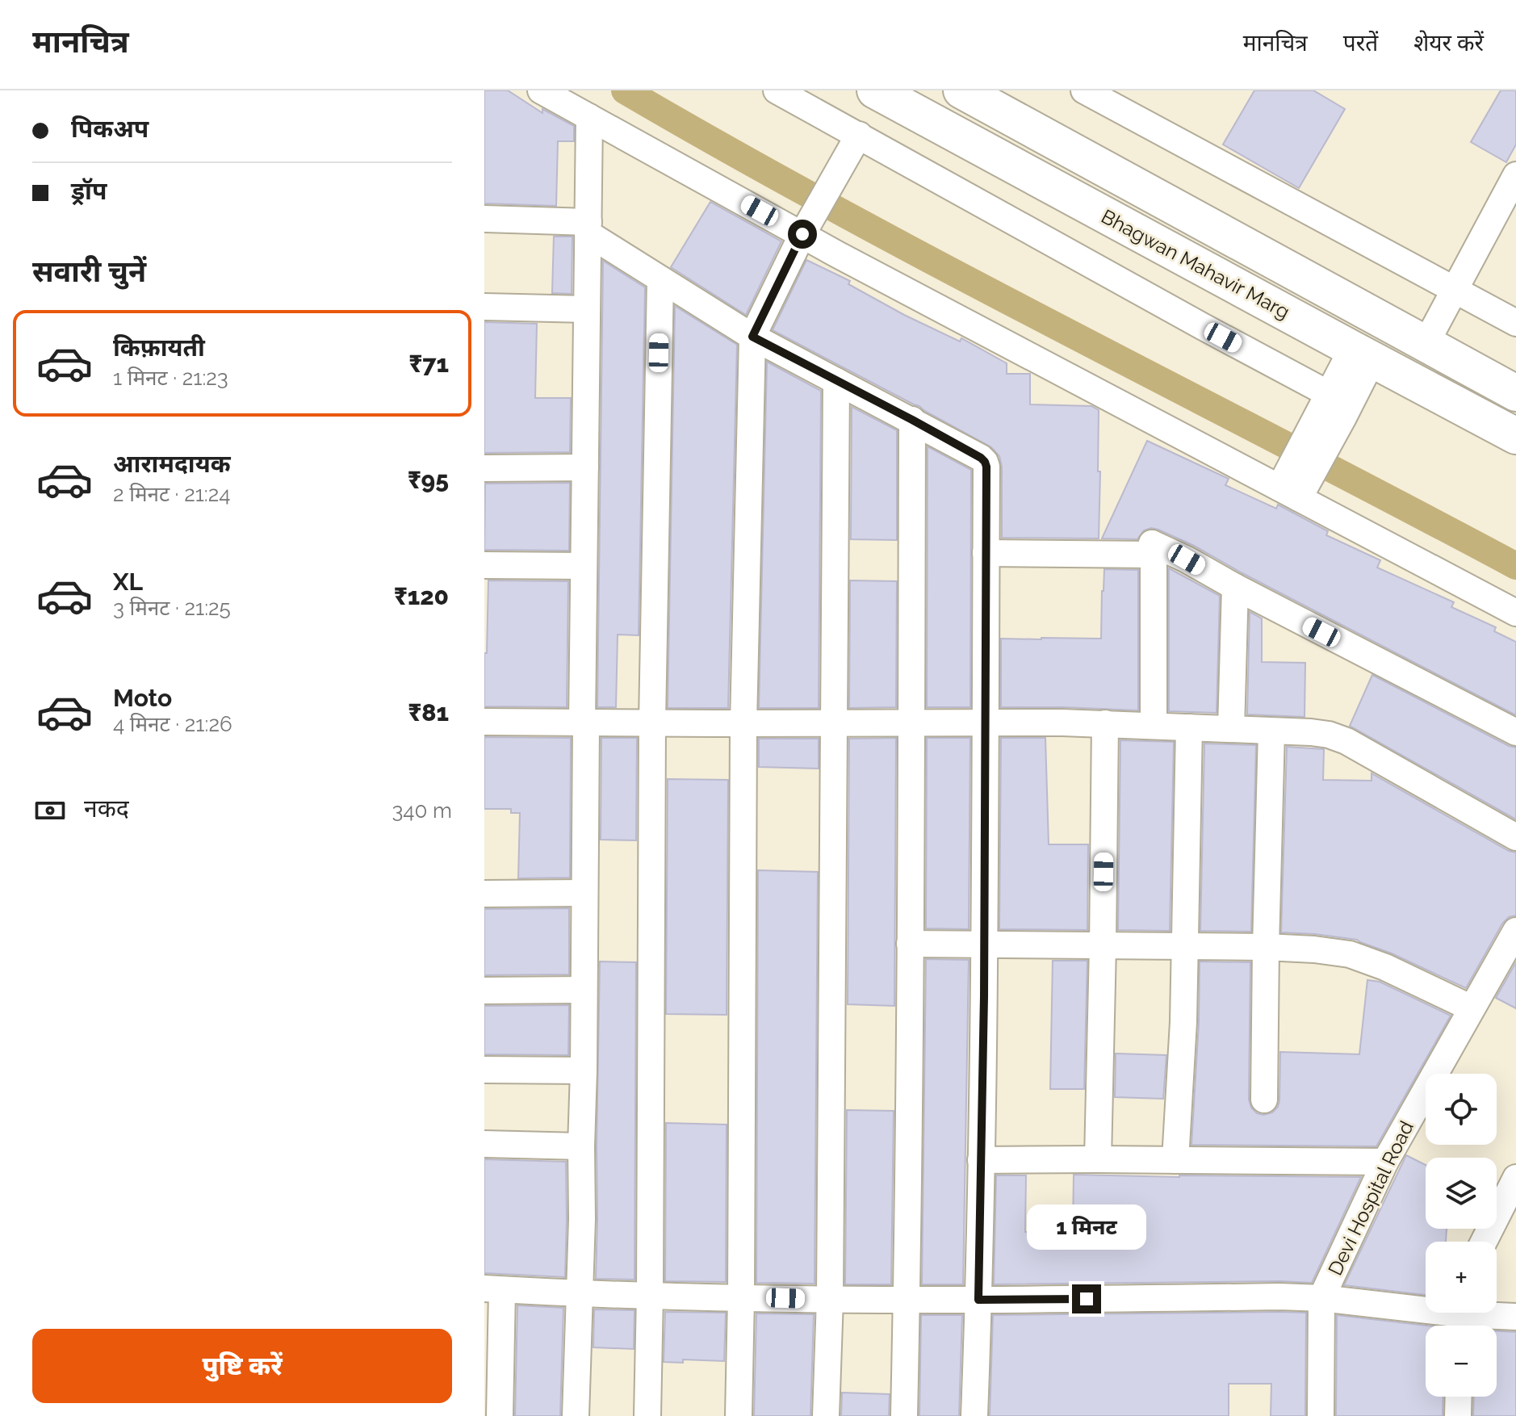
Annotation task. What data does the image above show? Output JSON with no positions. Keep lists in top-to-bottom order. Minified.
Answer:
{"streets":{"main road":["Bhagwan Mahavir Marg"],"street":["Devi Hospital Road"]},"page":{"header":"मानचित्र","nav":["मानचित्र","परतें","शेयर करें"],"banner":["पिकअप","ड्रॉप"],"heading":"सवारी चुनें","list":[{"name":"किफ़ायती","note":"1 मिनट · 21:23","value":"₹71"},{"name":"आरामदायक","note":"2 मिनट · 21:24","value":"₹95"},{"name":"XL","note":"3 मिनट · 21:25","value":"₹120"},{"name":"Moto","note":"4 मिनट · 21:26","value":"₹81"}],"pay":["नकद","340 m"],"map_buttons":["+","−"],"bubble":"1 मिनट","buttons":"पुष्टि करें"}}
